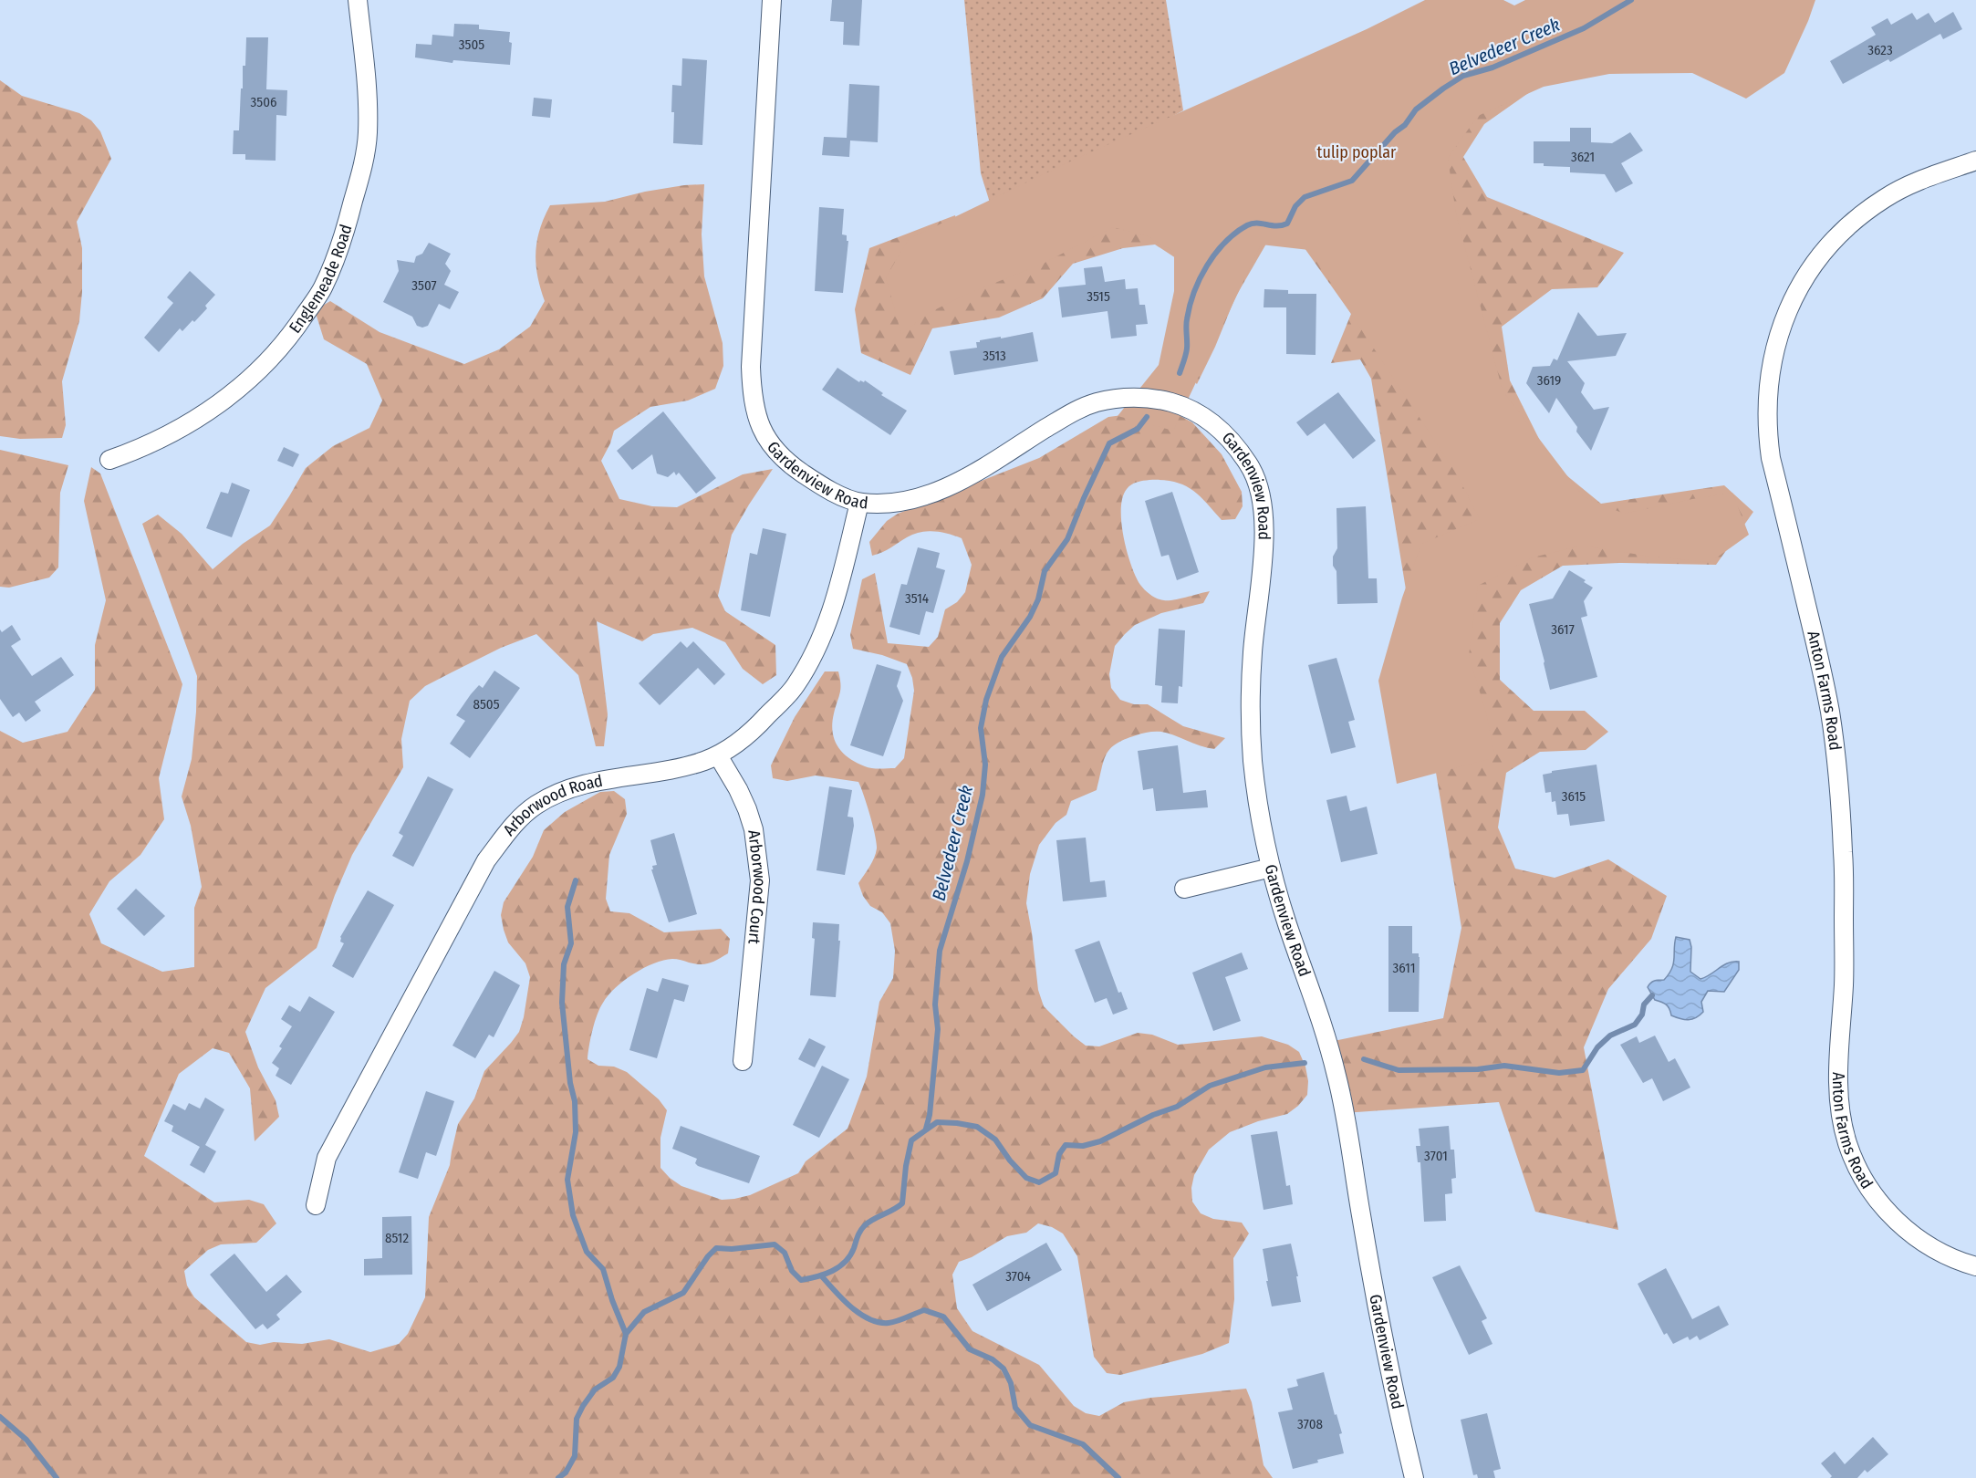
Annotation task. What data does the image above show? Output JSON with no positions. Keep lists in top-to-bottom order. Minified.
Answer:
{"streets":{"street":["Englemeade Road","Gardenview Road","Anton Farms Road","Arborwood Road","Arborwood Court"]},"crossings":[["Gardenview Road","Arborwood Road"],["Arborwood Road","Arborwood Court"]],"water":["Belvedeer Creek"],"parks":["tulip poplar"],"house_numbers":["3505","3623","3506","3621","3507","3515","3513","3619","3514","3617","8505","3615","3611","3701","8512","3704","3708"]}
